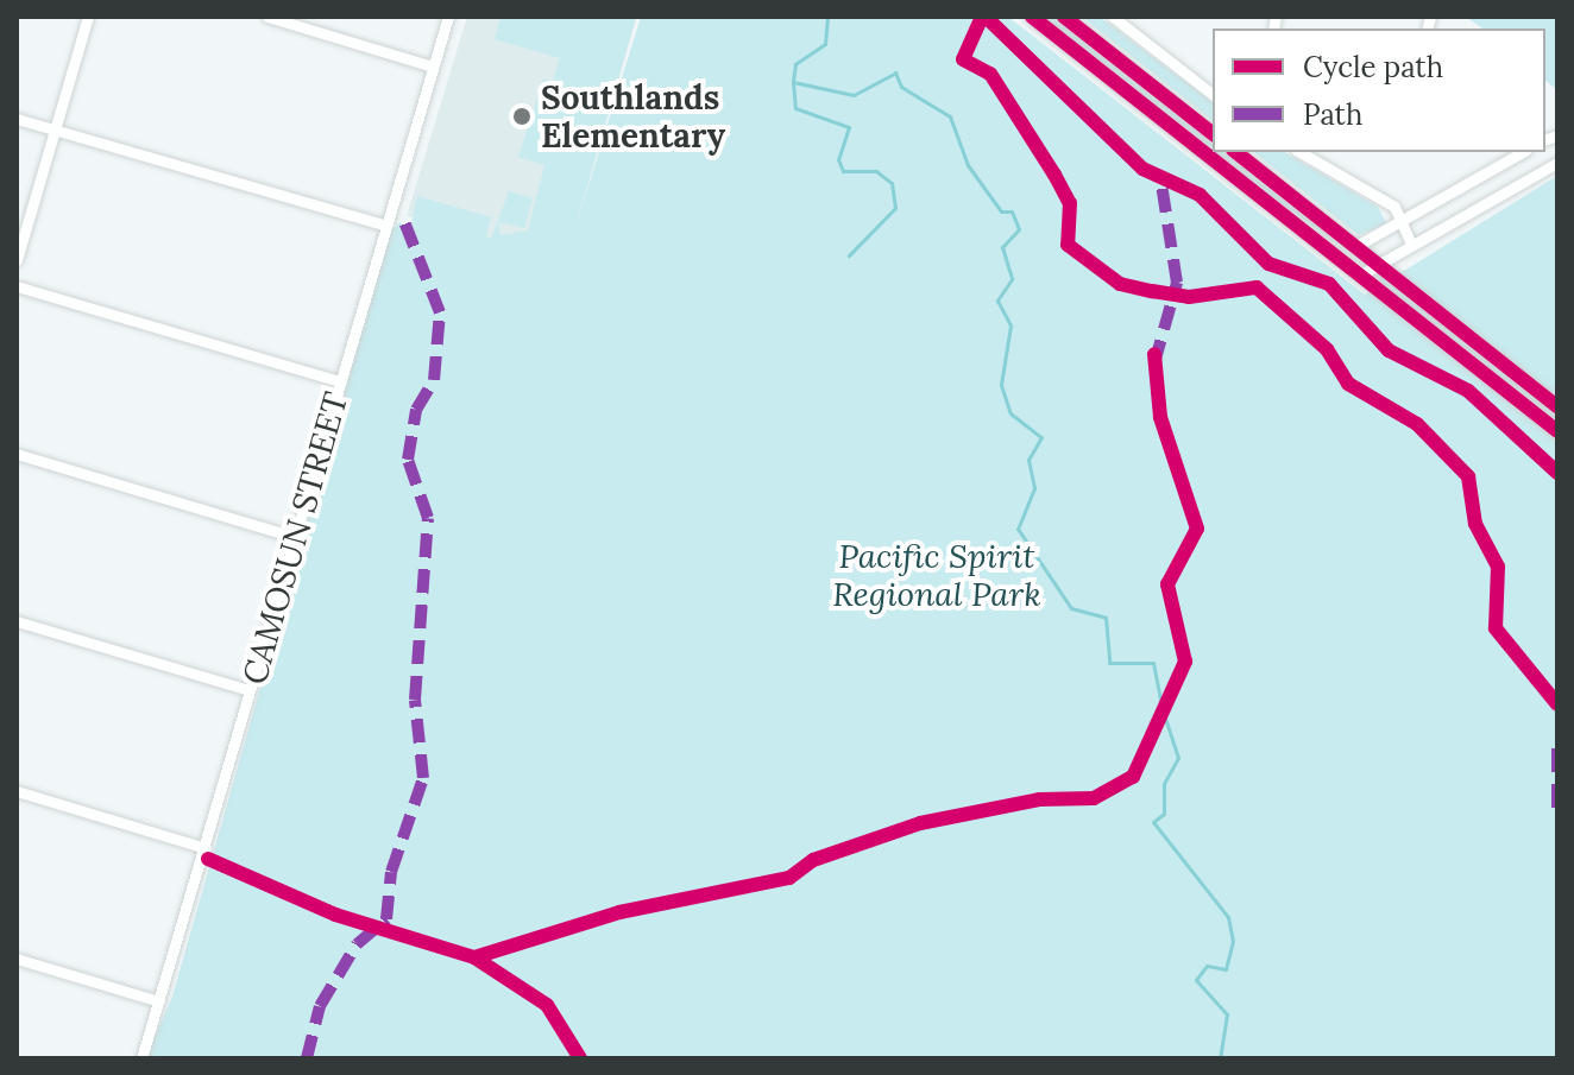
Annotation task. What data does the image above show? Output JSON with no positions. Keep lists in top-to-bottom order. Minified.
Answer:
{"streets":{"street":["CAMOSUN STREET"]},"parks":["Pacific Spirit Regional Park"],"places":["Southlands Elementary"],"legend":["Cycle path","Path"]}
